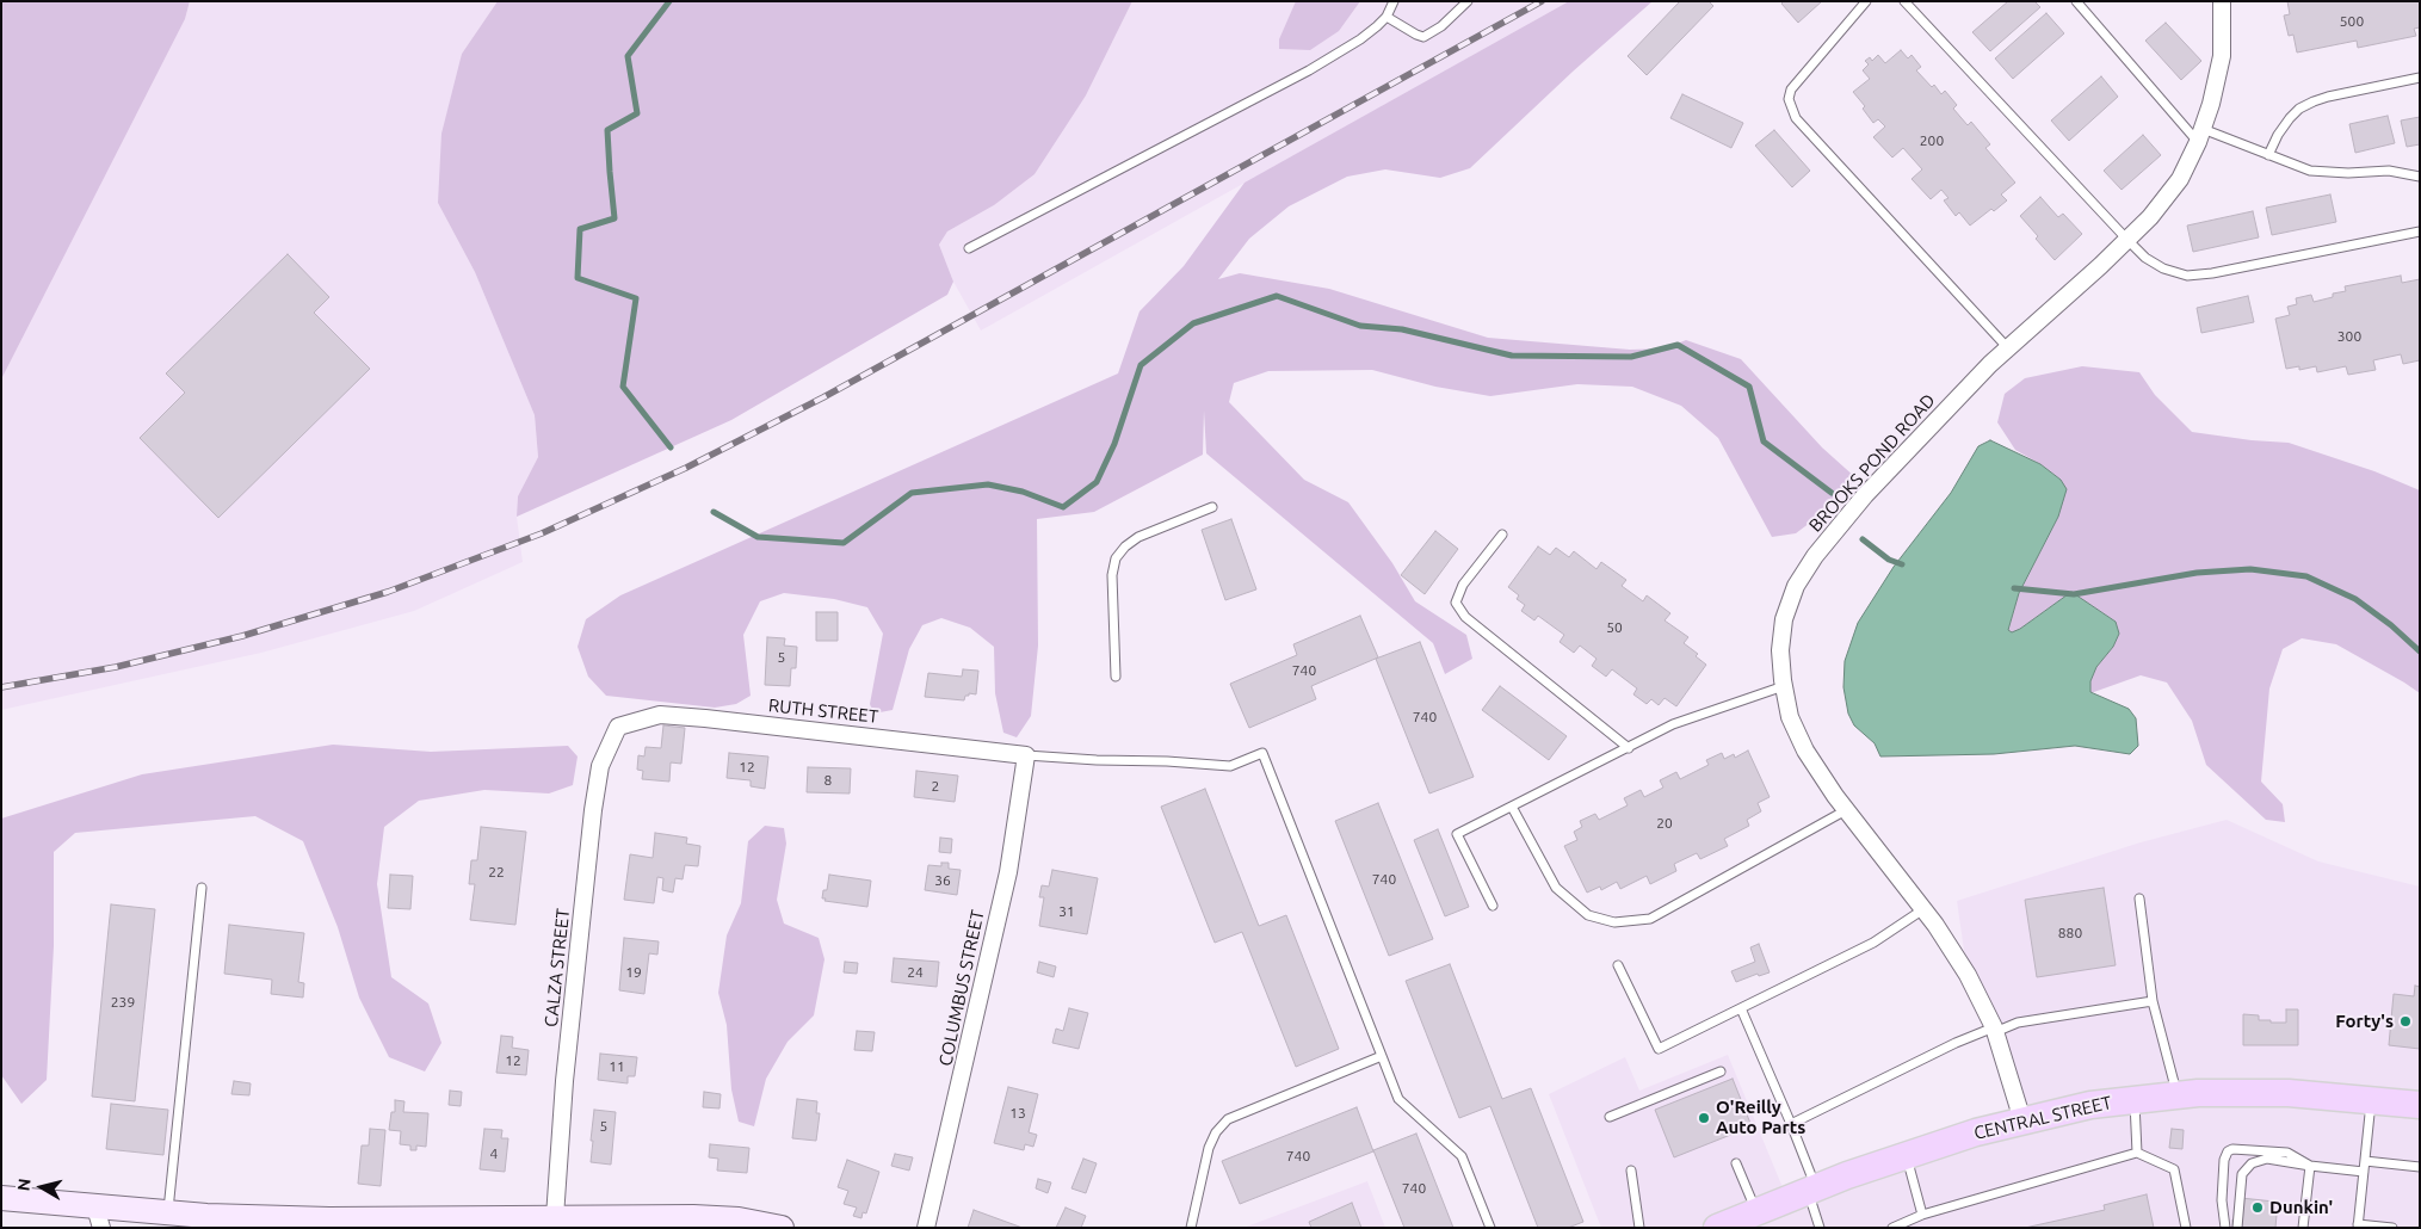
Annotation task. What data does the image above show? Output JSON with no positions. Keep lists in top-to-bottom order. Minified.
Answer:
{"streets":{"main road":["CENTRAL STREET"],"street":["BROOKS POND ROAD","RUTH STREET","CALZA STREET","COLUMBUS STREET"]},"crossings":[["BROOKS POND ROAD","CENTRAL STREET"],["RUTH STREET","CALZA STREET"],["RUTH STREET","COLUMBUS STREET"]],"places":["Forty's","O'Reilly Auto Parts","Dunkin'"],"house_numbers":["500","200","300","50","5","740","740","12","8","2","20","22","740","36","31","880","19","24","239","12","11","13","5","4","740","740"],"north":"left"}
